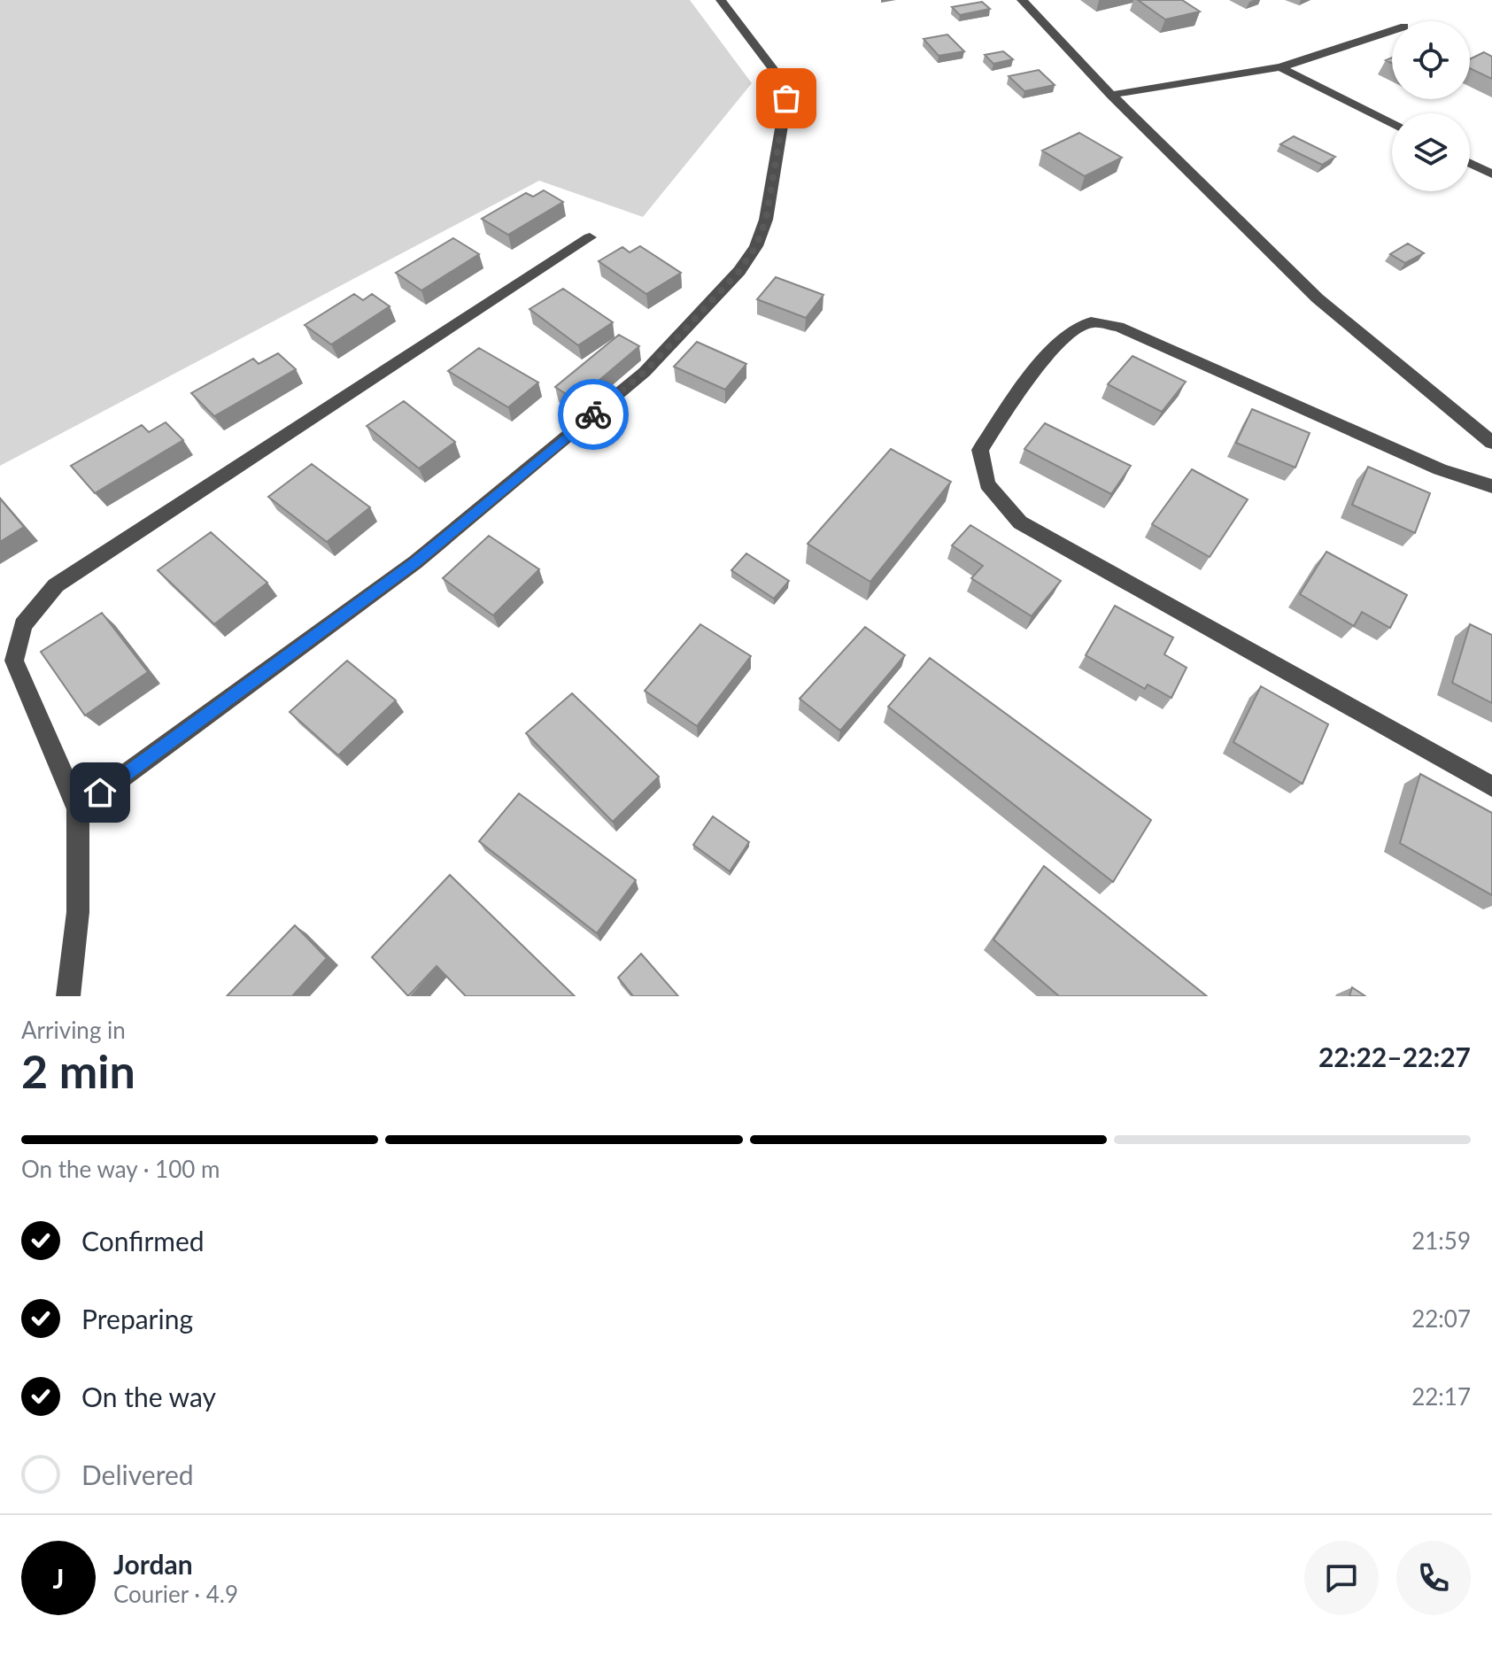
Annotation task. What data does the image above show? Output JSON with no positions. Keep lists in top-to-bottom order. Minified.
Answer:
{"page":{"heading":["2 min","Arriving in","22:22–22:27"],"panel":["Jordan","Courier · 4.9"],"bar":"On the way · 100 m","list":[["Confirmed","21:59"],["Preparing","22:07"],["On the way","22:17"],"Delivered"],"round":"J"}}
